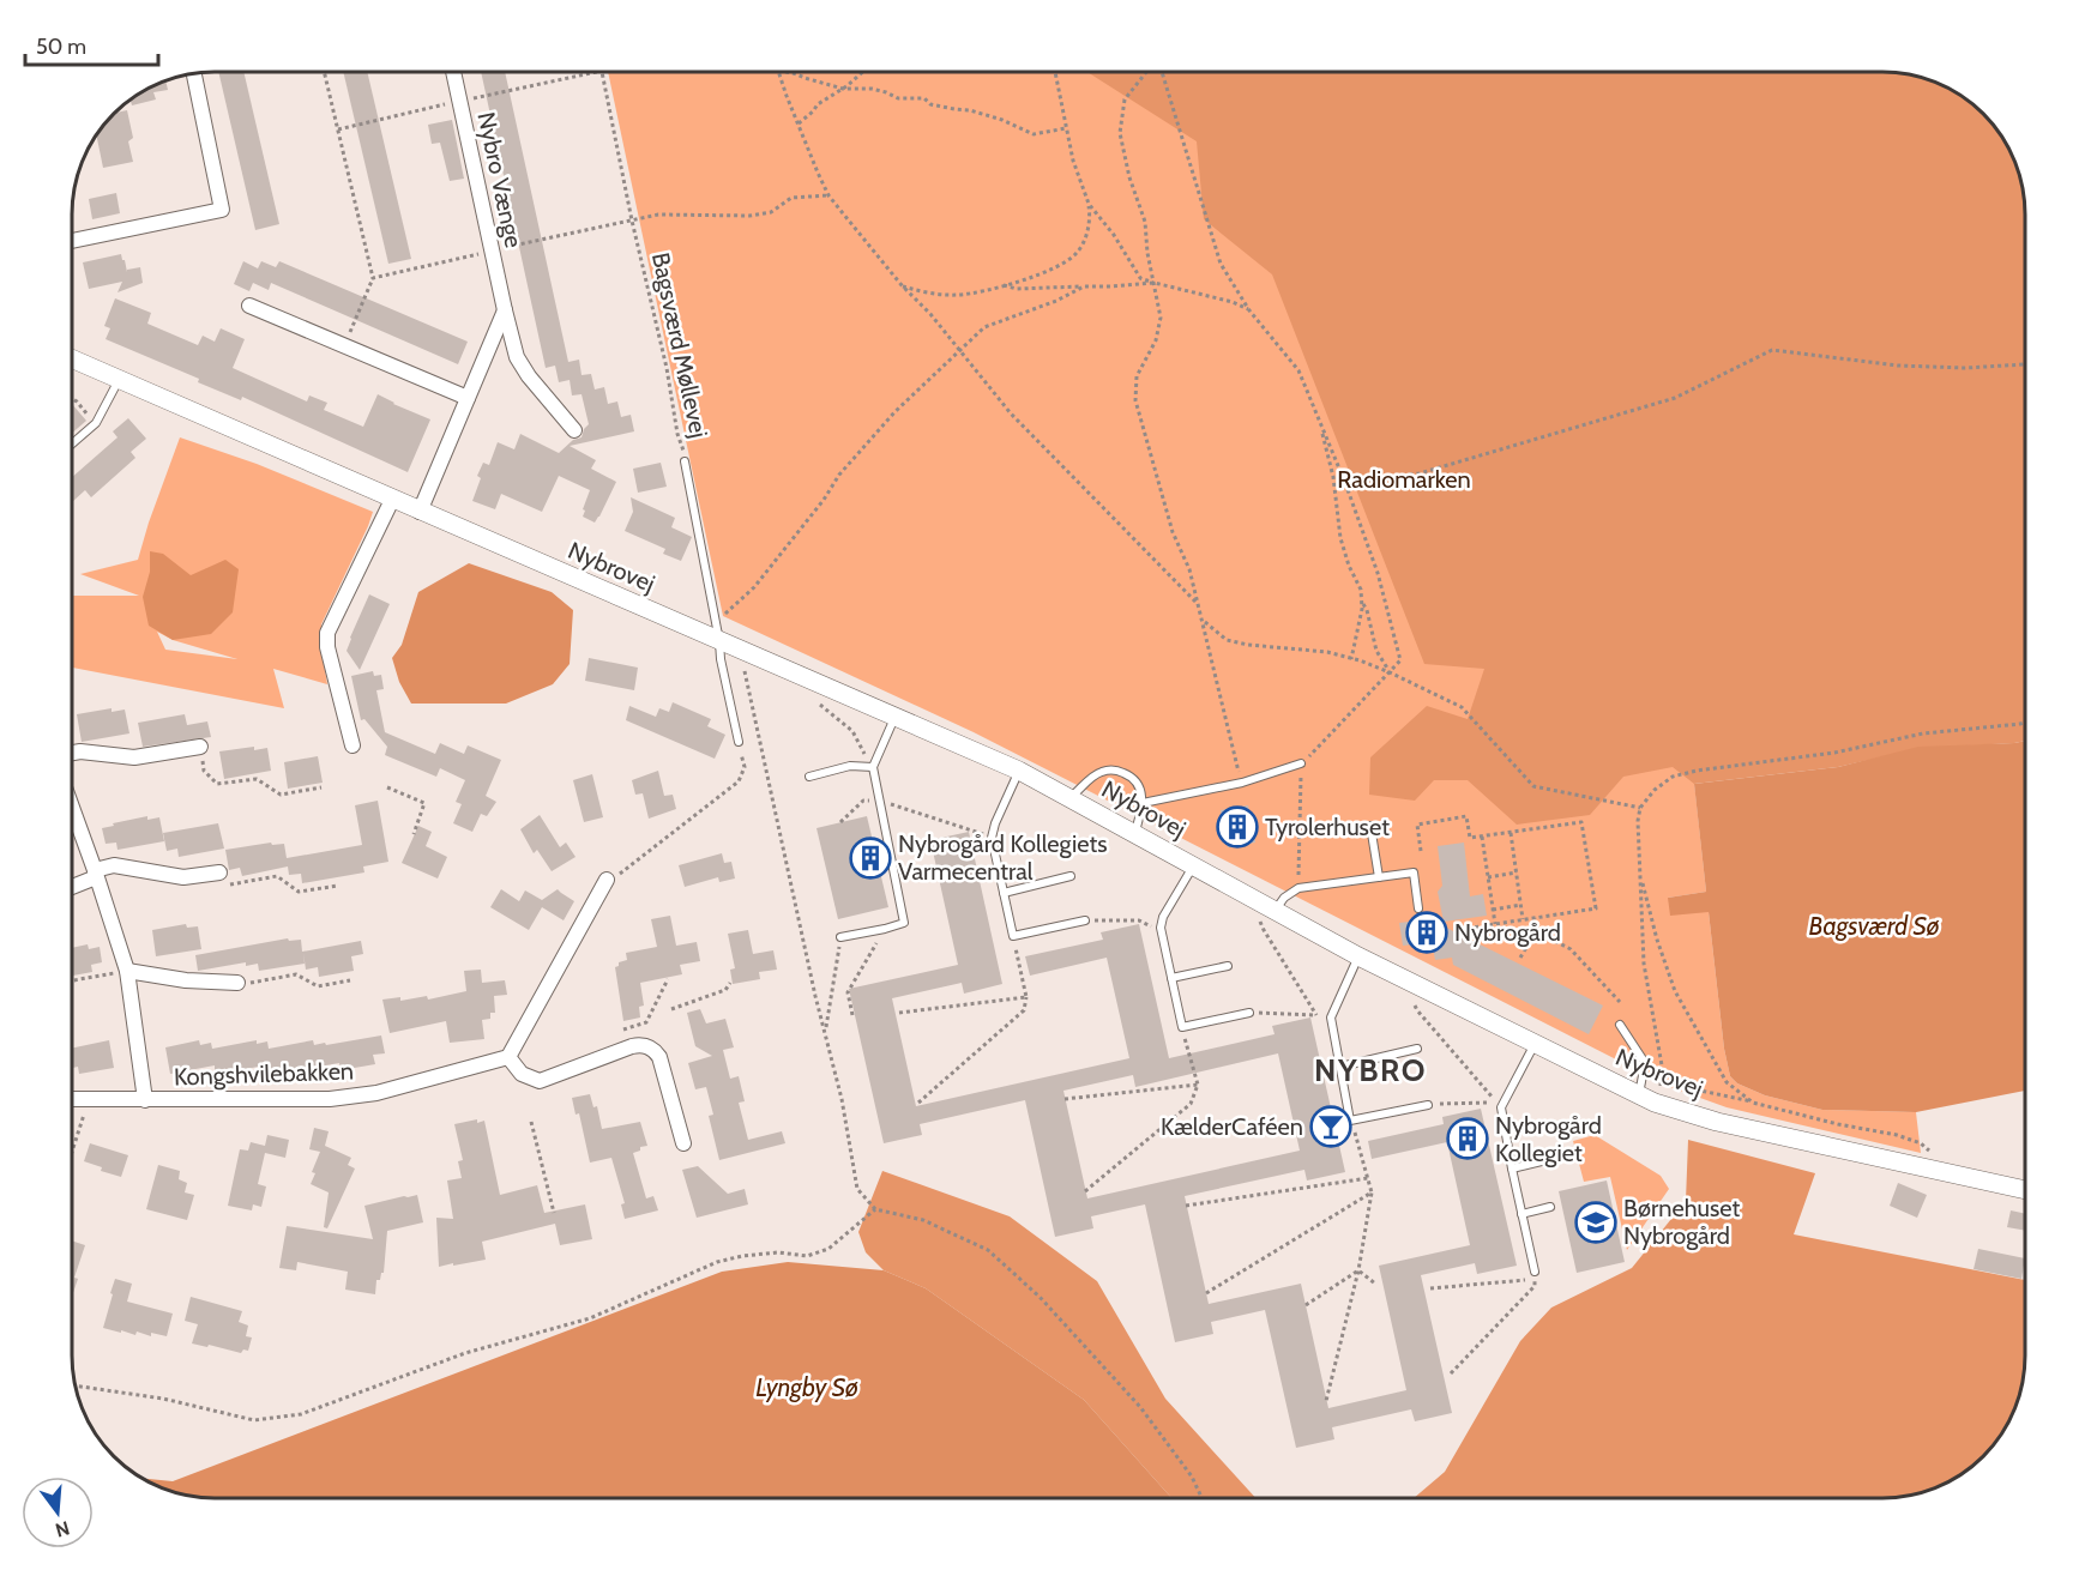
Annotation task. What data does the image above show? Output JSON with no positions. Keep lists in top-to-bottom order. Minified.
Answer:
{"streets":{"street":["Nybro Vænge","Nybrovej","Kongshvilebakken"],"lane":["Bagsværd Møllevej"]},"crossings":[["Bagsværd Møllevej","Nybrovej"]],"districts":["NYBRO"],"water":["Bagsværd Sø","Lyngby Sø"],"parks":["Radiomarken"],"places":{"building":["Tyrolerhuset","Nybrogård Kollegiets Varmecentral","Nybrogård","Nybrogård Kollegiet"],"bar":["KælderCaféen"],"school or university":["Børnehuset Nybrogård"]},"scale_bar":"50 m","north":"bottom"}
